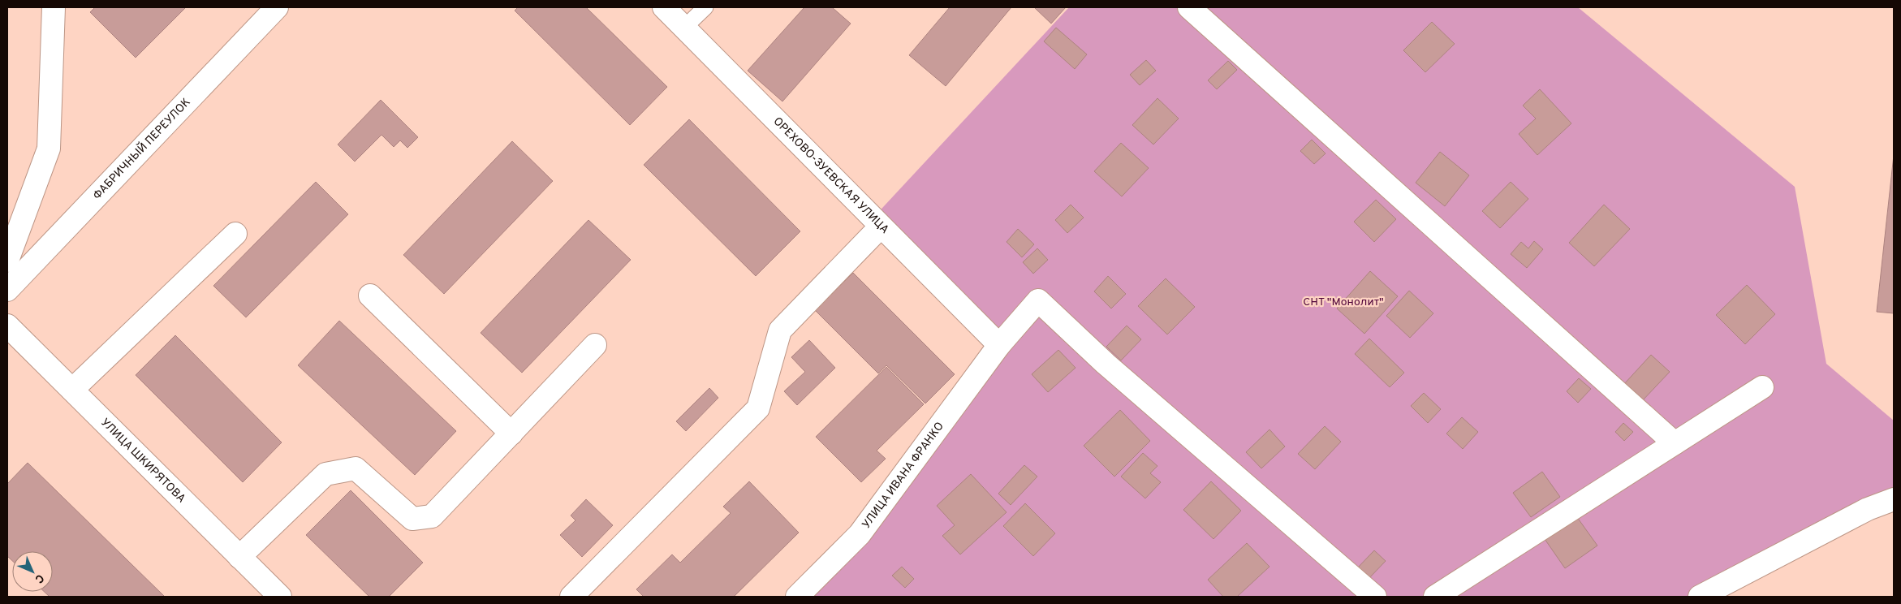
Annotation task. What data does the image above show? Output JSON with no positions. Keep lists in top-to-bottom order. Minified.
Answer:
{"streets":{"street":["ФАБРИЧНЫЙ ПЕРЕУЛОК","ОРЕХОВО-ЗУЕВСКАЯ УЛИЦА","УЛИЦА ШКИРЯТОВА","УЛИЦА ИВАНА ФРАНКО"]},"crossings":[["ОРЕХОВО-ЗУЕВСКАЯ УЛИЦА","УЛИЦА ИВАНА ФРАНКО"]],"parks":["СНТ \"Монолит\""],"north":"bottom right"}
